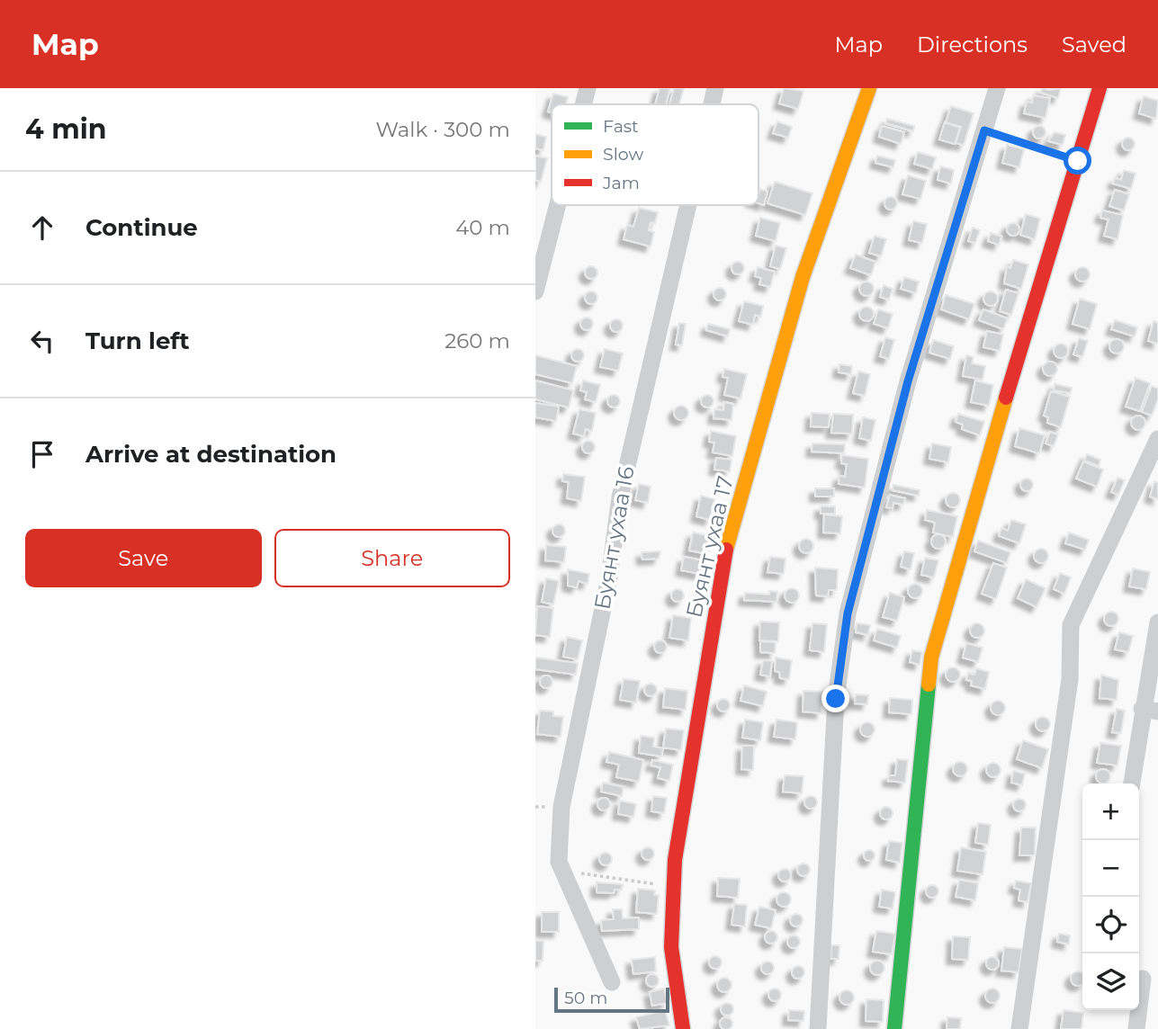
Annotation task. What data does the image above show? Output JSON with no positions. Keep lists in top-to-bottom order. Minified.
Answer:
{"streets":{"street":["Буянт ухаа 16","Буянт ухаа 17"]},"legend":["Fast","Slow","Jam"],"scale_bar":"50 m","page":{"header":"Map","nav":["Map","Directions","Saved"],"heading":["4 min","Walk · 300 m"],"list":[["Continue","40 m"],["Turn left","260 m"],"Arrive at destination"],"buttons":["Save","Share"],"map_buttons":["+","−"],"scale":"50 m"}}
